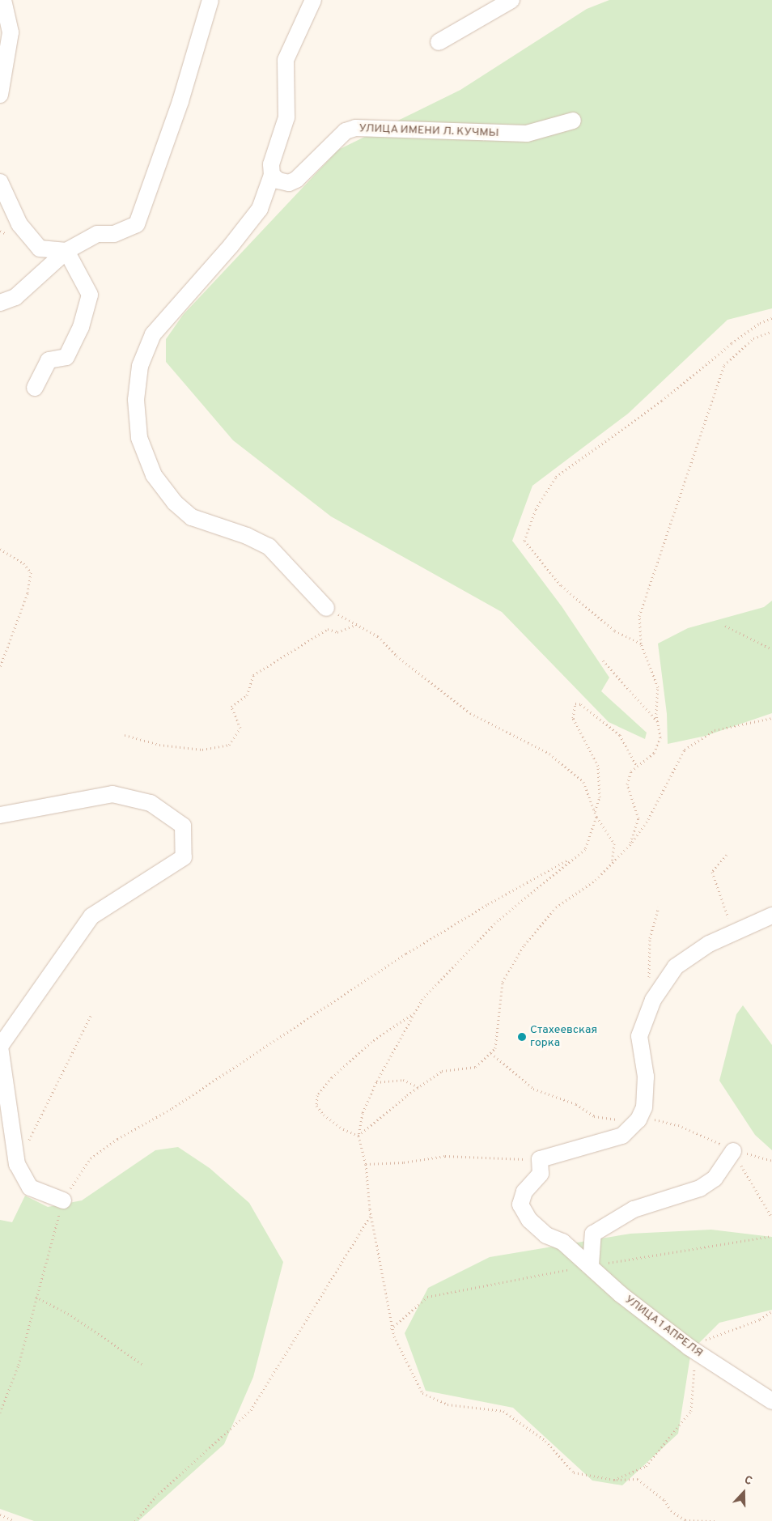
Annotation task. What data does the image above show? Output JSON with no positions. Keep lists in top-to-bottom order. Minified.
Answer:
{"streets":{"street":["УЛИЦА ИМЕНИ Л. КУЧМЫ","УЛИЦА 1 АПРЕЛЯ"]},"places":["Стахеевская горка"],"north":"top"}
